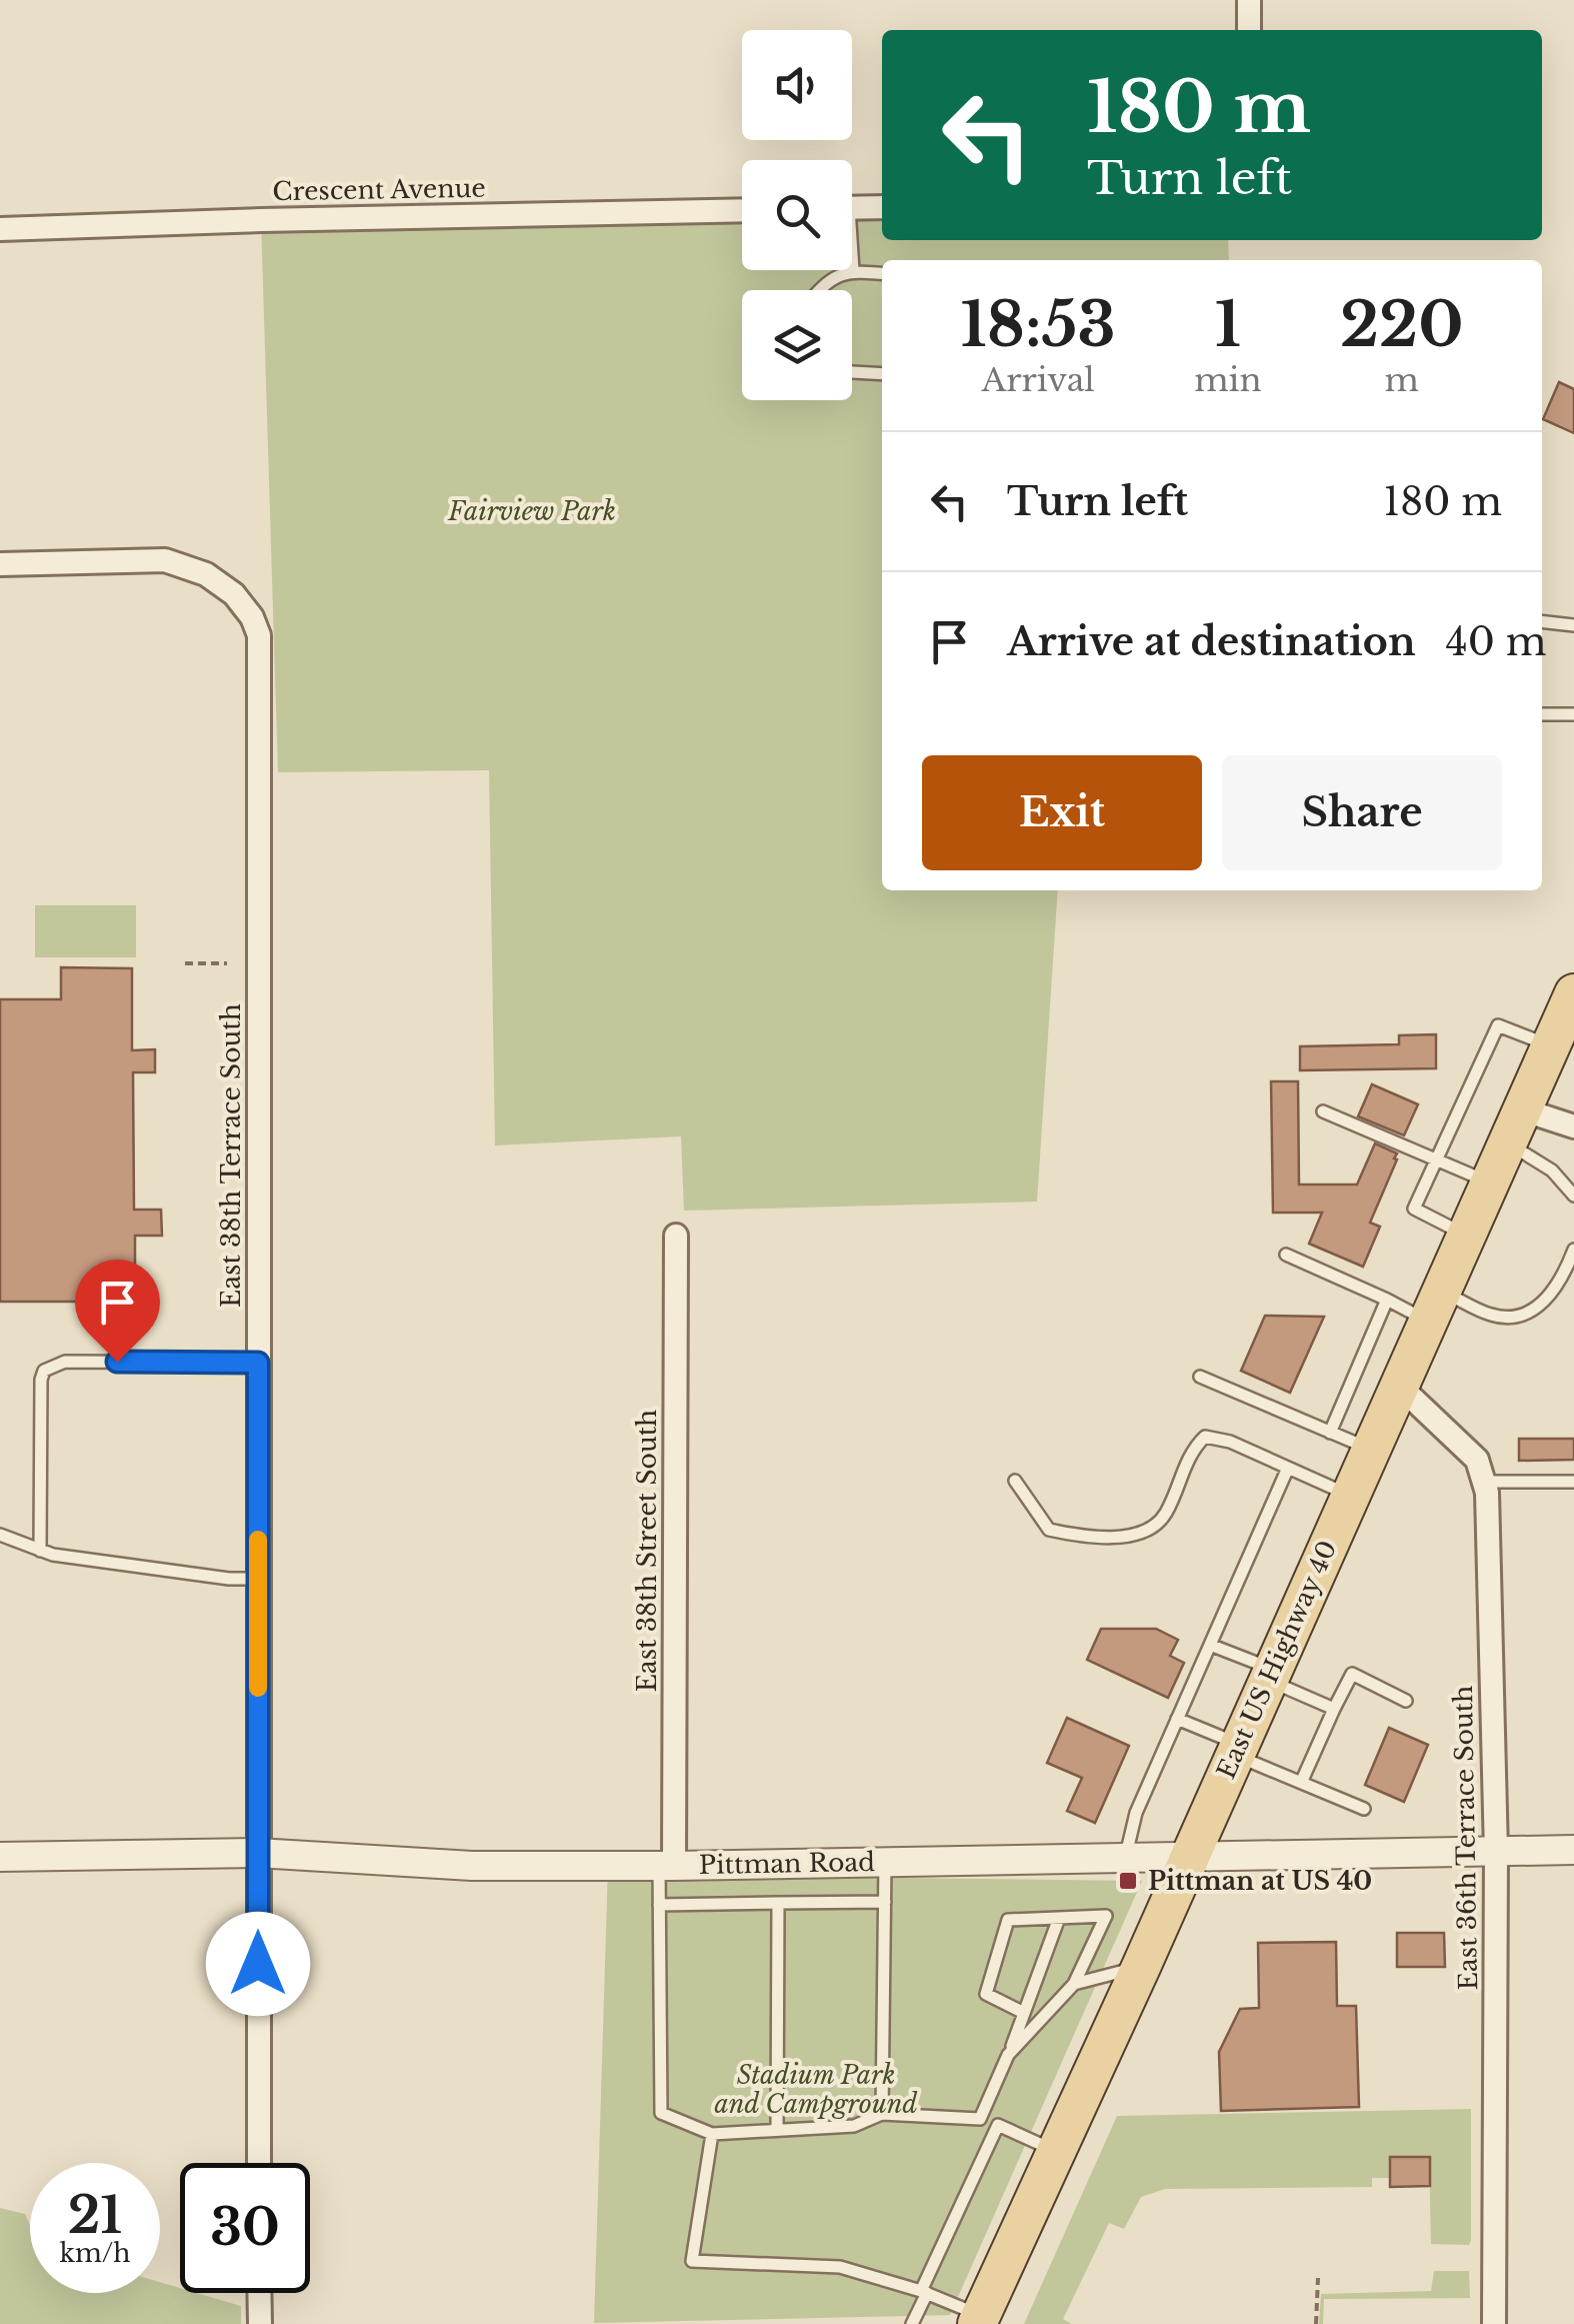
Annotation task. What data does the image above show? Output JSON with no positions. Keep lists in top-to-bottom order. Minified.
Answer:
{"streets":{"main road":["East US Highway 40"],"street":["Crescent Avenue","East 38th Terrace South","East 38th Street South","East 36th Terrace South","Pittman Road"]},"crossings":[["East 38th Terrace South","Pittman Road"],["East 38th Street South","Pittman Road"],["East US Highway 40","East 36th Terrace South"],["East US Highway 40","Pittman Road"],["East 36th Terrace South","Pittman Road"]],"parks":["Fairview Park","Stadium Park and Campground"],"places":{"transit":["Pittman at US 40"]},"page":{"turn":["180 m","Turn left"],"eta":["18:53","Arrival","1","min","220","m"],"list":[{"name":"Turn left","value":"180 m"},{"name":"Arrive at destination","value":"40 m"}],"buttons":["Exit","Share"],"speed":"21 km/h","limit":"30"}}
